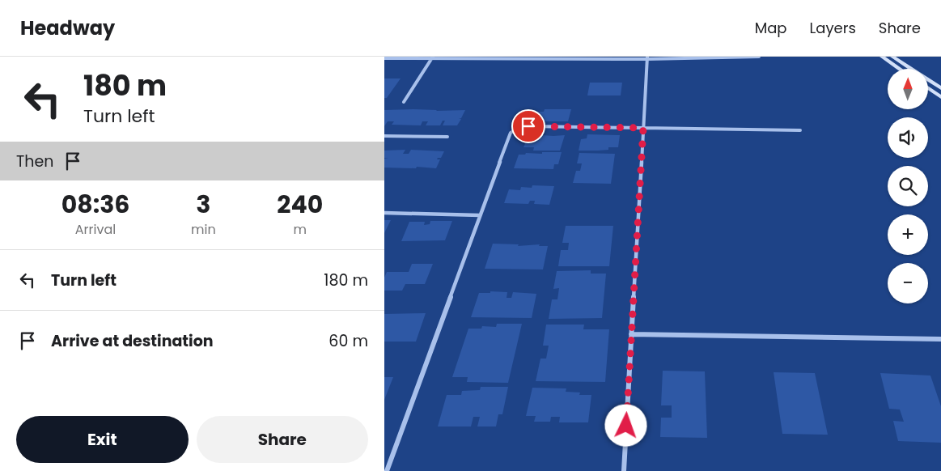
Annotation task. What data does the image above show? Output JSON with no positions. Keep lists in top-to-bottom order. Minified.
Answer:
{"north":"top","page":{"header":"Headway","nav":["Map","Layers","Share"],"turn":["180 m","Turn left"],"map_buttons":["+","−"],"then":"Then","eta":["08:36","Arrival","3","min","240","m"],"list":[{"name":"Turn left","value":"180 m"},{"name":"Arrive at destination","value":"60 m"}],"buttons":["Exit","Share"]}}
